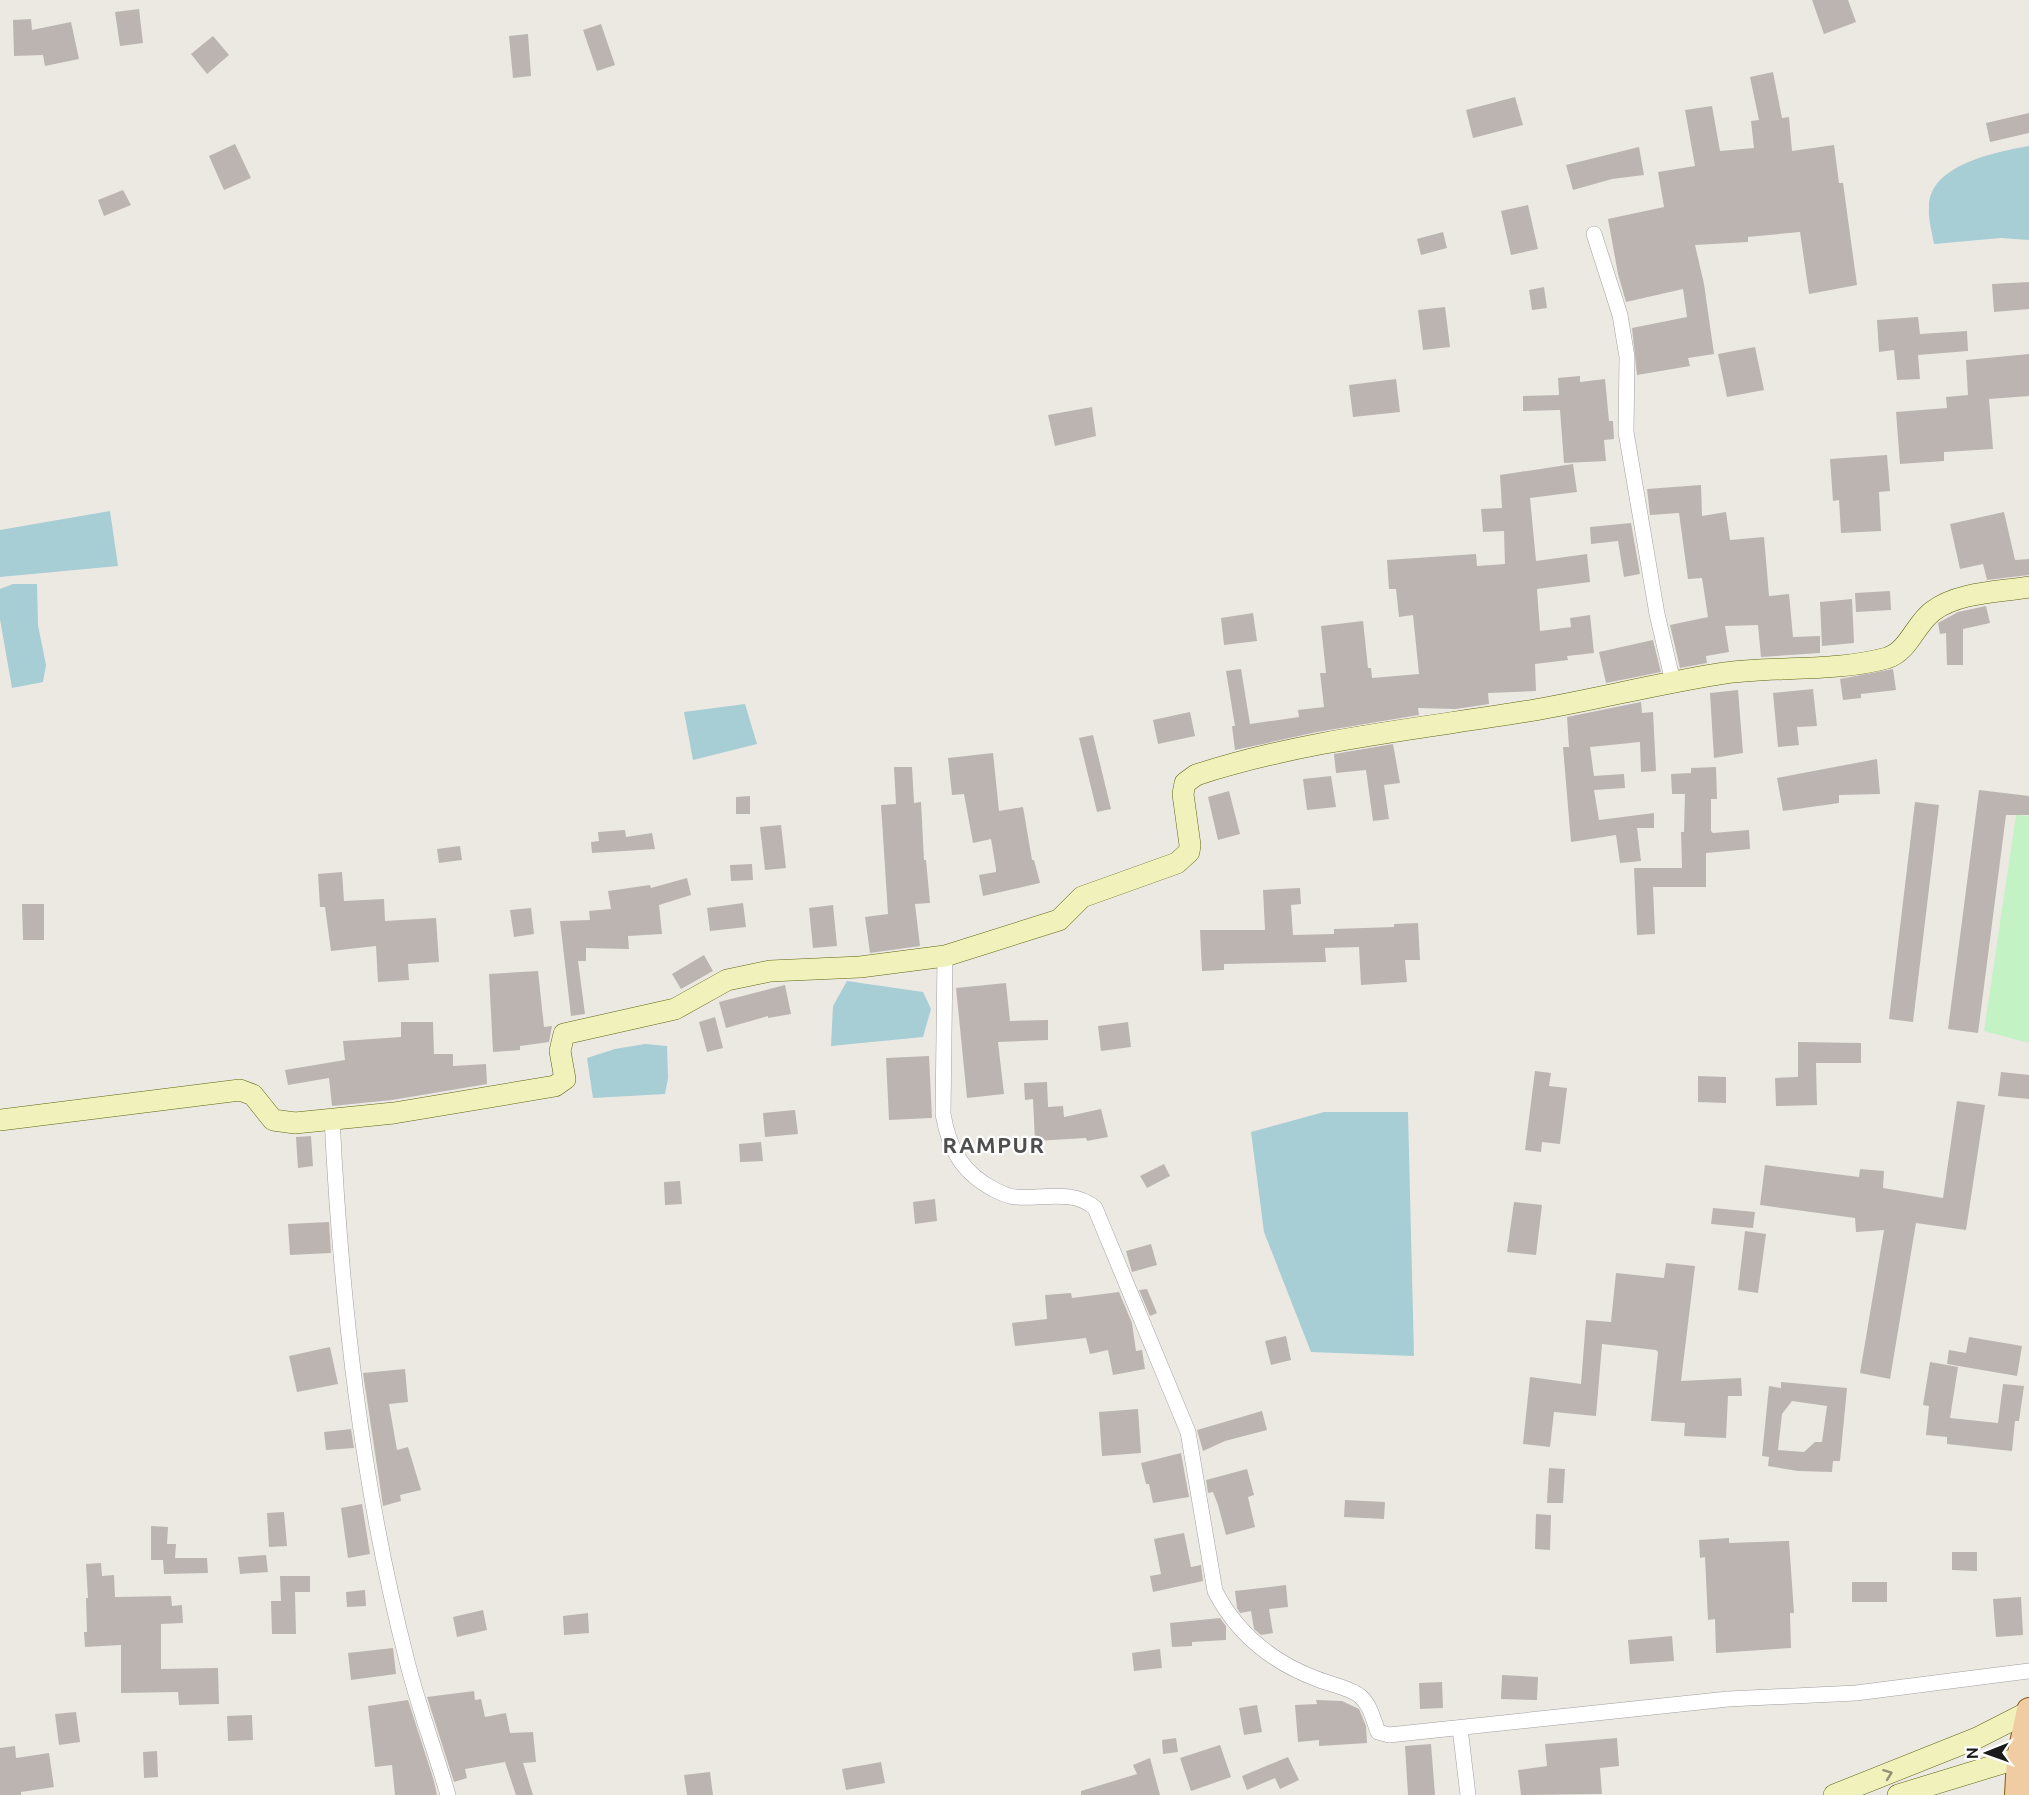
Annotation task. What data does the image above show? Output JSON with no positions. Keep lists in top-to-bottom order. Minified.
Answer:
{"districts":["RAMPUR"],"north":"left"}
